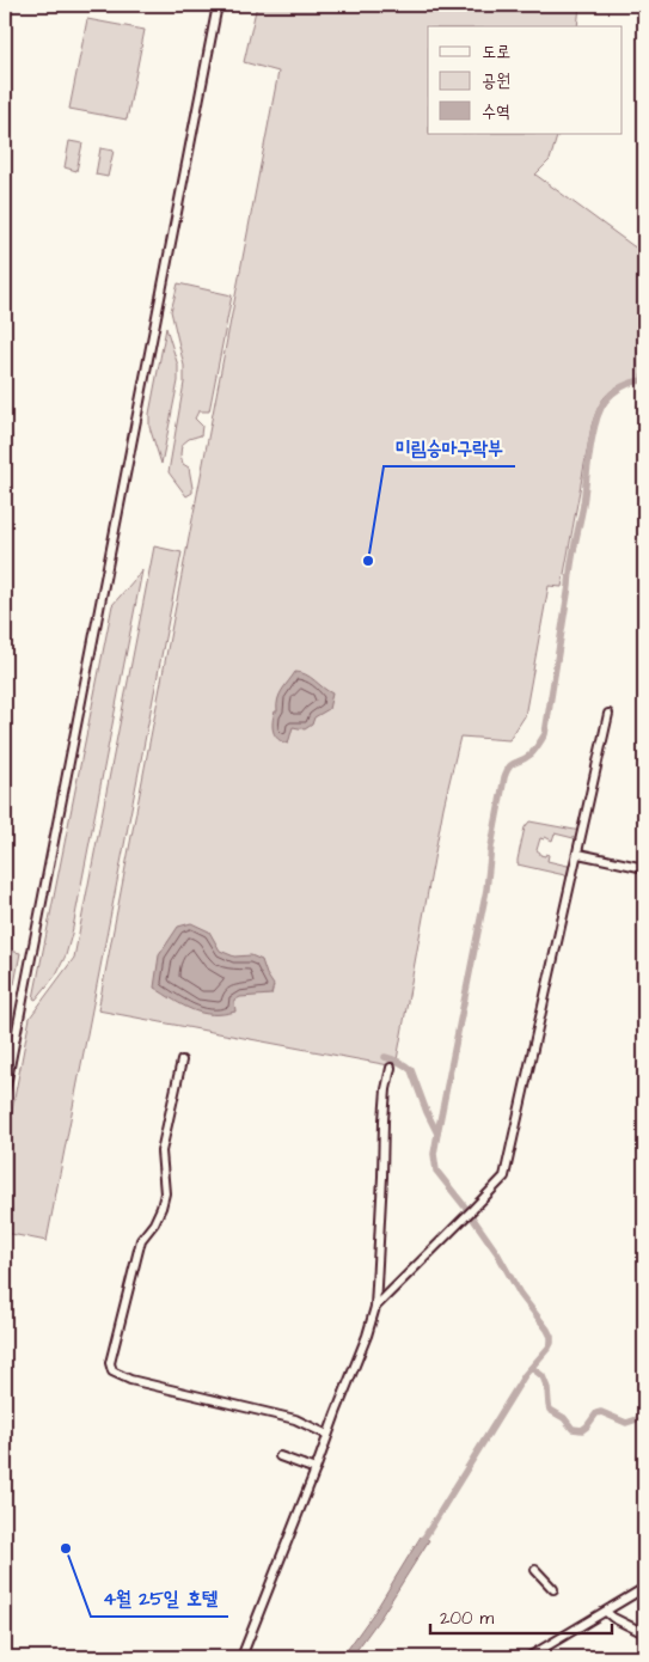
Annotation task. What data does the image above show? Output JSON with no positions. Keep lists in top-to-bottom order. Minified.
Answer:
{"places":["미림승마구락부","4월 25일 호텔"],"legend":["도로","공원","수역"],"scale_bar":"200 m"}
